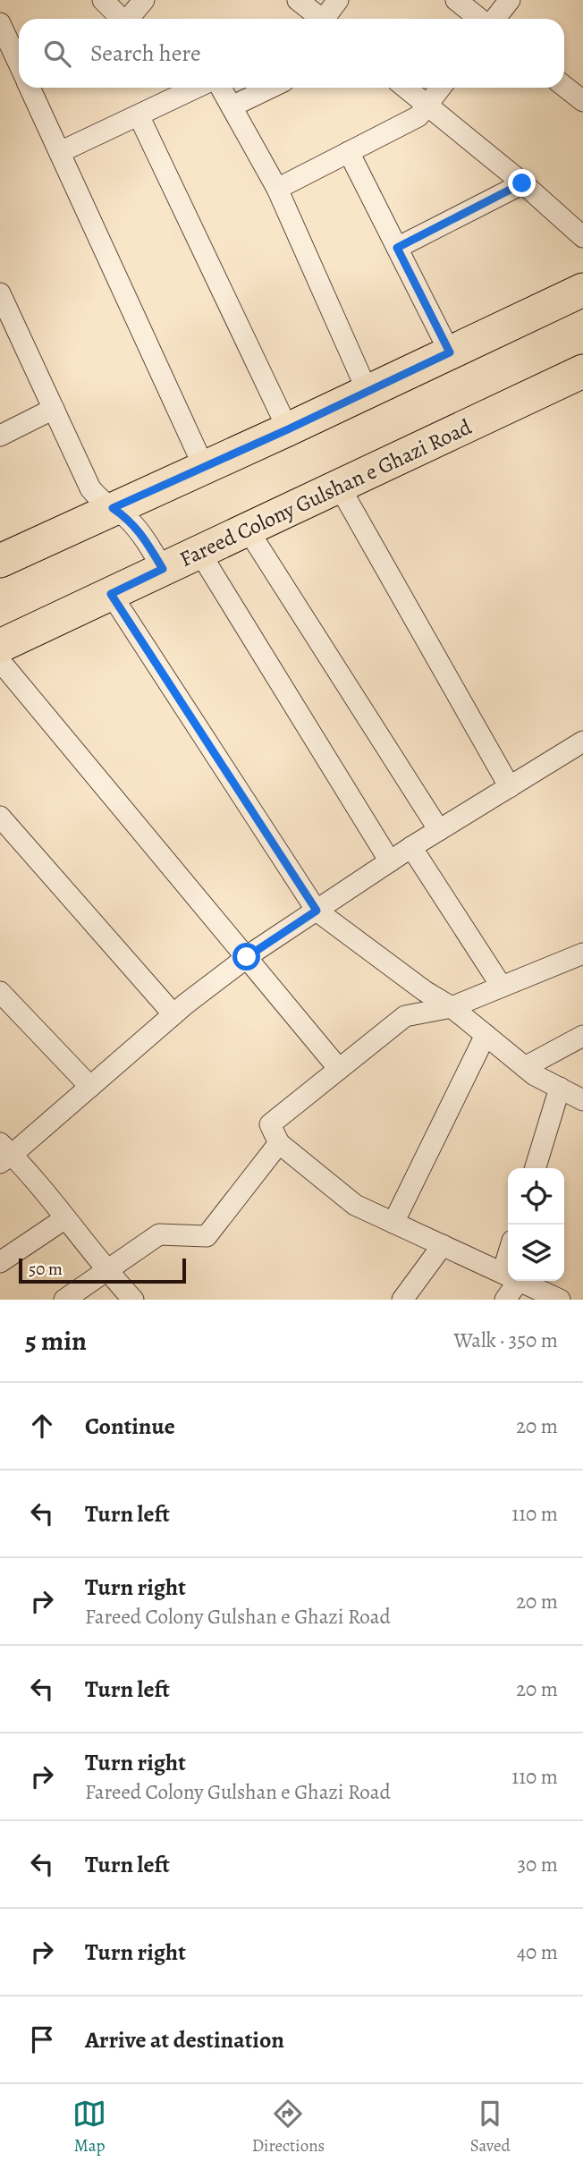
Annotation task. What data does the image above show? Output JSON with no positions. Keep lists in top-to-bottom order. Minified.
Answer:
{"streets":{"main road":["Fareed Colony Gulshan e Ghazi Road"]},"scale_bar":"50 m","page":{"search":"Search here","scale":"50 m","heading":["5 min","Walk · 350 m"],"list":[["Continue","20 m"],["Turn left","110 m"],["Turn right","Fareed Colony Gulshan e Ghazi Road","20 m"],["Turn left","20 m"],["Turn right","Fareed Colony Gulshan e Ghazi Road","110 m"],["Turn left","30 m"],["Turn right","40 m"],"Arrive at destination"],"nav":["Map","Directions","Saved"]}}
